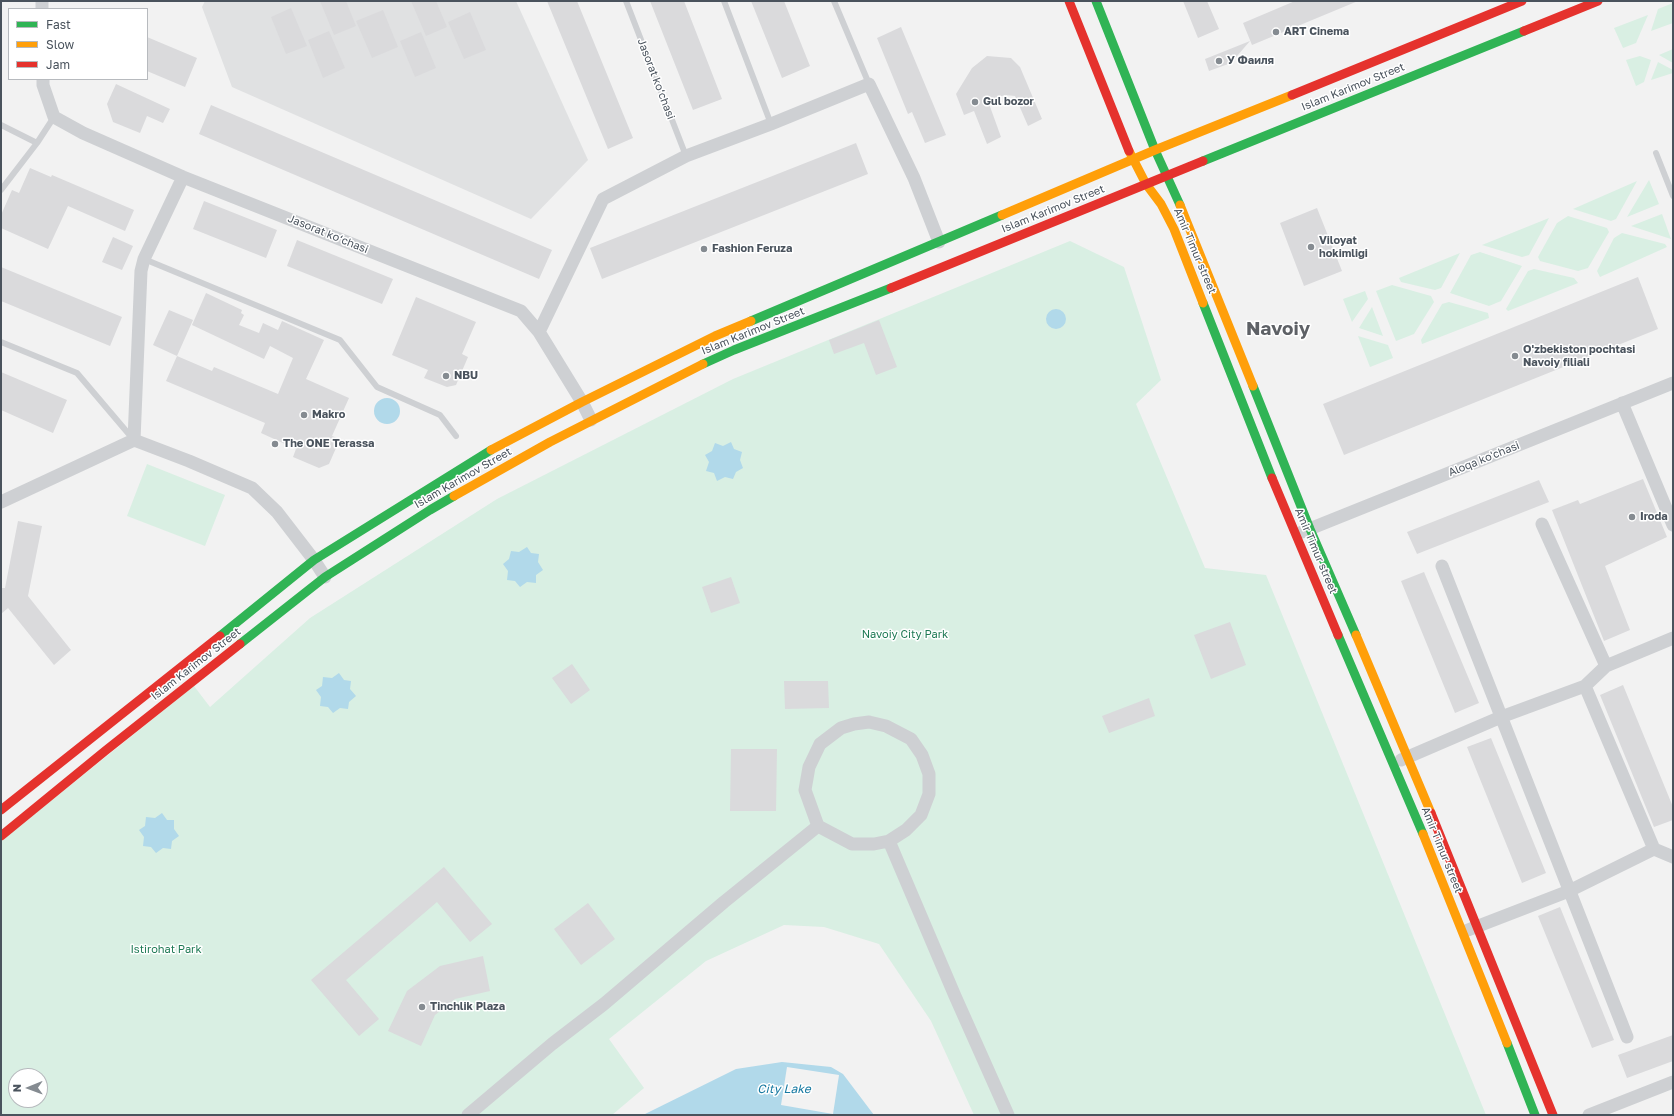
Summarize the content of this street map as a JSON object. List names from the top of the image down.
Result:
{
  "streets": {
    "main road": ["Islam Karimov Street", "Amir Timur street"],
    "street": ["Jasorat ko‘chasi", "Aloqa ko'chasi"]
  },
  "crossings": [
    ["Jasorat ko‘chasi", "Islam Karimov Street"],
    ["Islam Karimov Street", "Amir Timur street"],
    ["Amir Timur street", "Aloqa ko'chasi"]
  ],
  "districts": ["Navoiy"],
  "water": ["City Lake"],
  "parks": ["Navoiy City Park", "Istirohat Park"],
  "places": [
    "ART Cinema",
    "У Фаиля",
    "Gul bozor",
    "Viloyat hokimligi",
    "Fashion Feruza",
    "O'zbekiston pochtasi Navoiy filiali",
    "NBU",
    "Makro",
    "The ONE Terassa",
    "Iroda",
    "Tinchlik Plaza"
  ],
  "legend": ["Fast", "Slow", "Jam"],
  "north": "left"
}
